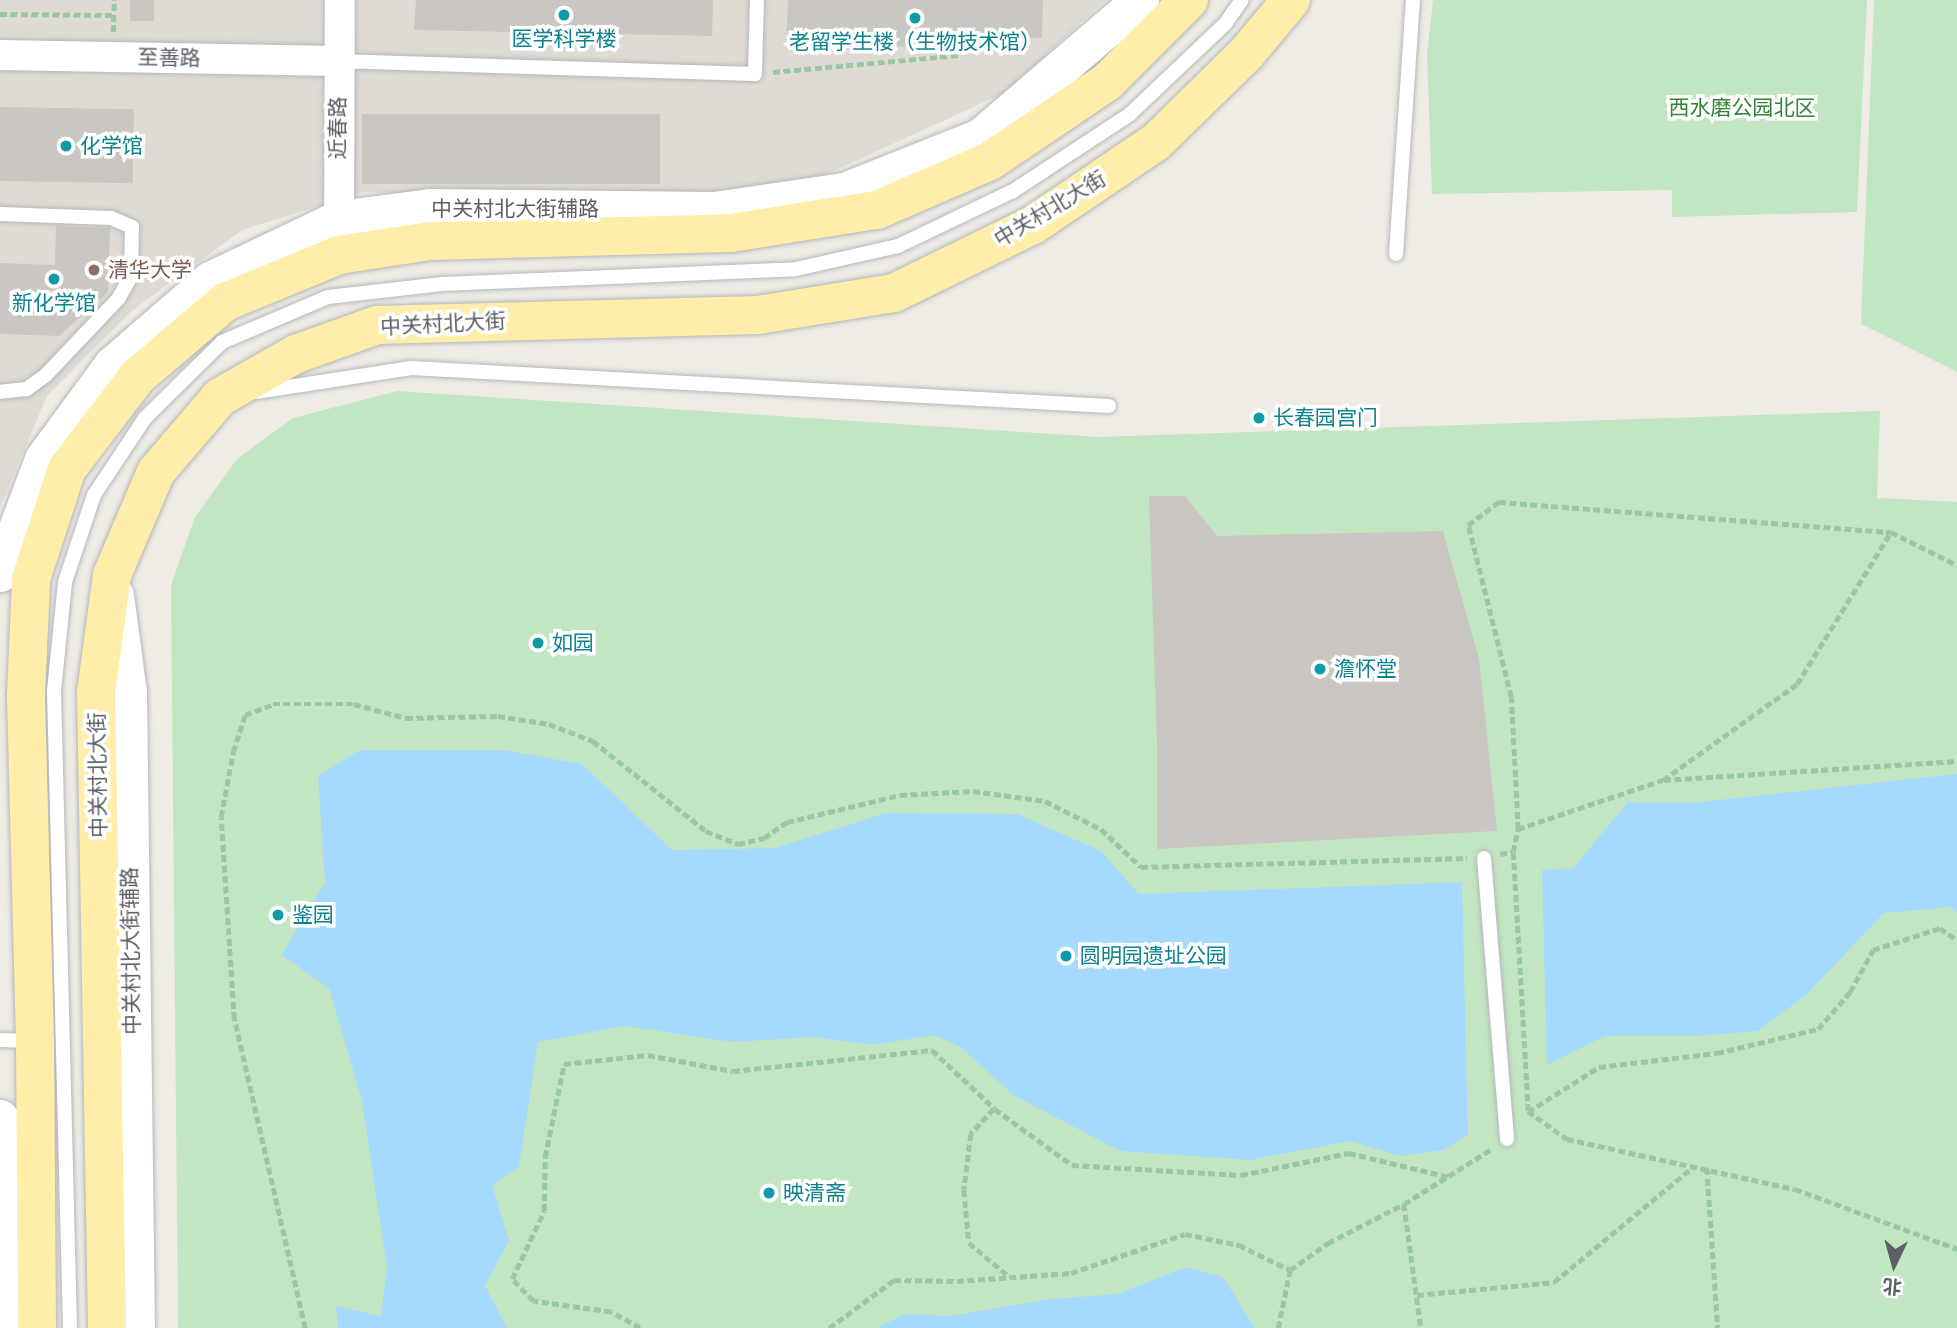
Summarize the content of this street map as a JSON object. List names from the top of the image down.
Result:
{
  "streets": {
    "main road": ["中关村北大街"],
    "street": ["至善路", "近春路", "中关村北大街辅路"]
  },
  "crossings": [
    ["至善路", "近春路"],
    ["近春路", "中关村北大街辅路"],
    ["中关村北大街辅路", "中关村北大街"]
  ],
  "parks": ["西水磨公园北区"],
  "places": [
    "医学科学楼",
    "老留学生楼（生物技术馆）",
    "化学馆",
    "清华大学",
    "新化学馆",
    "长春园宫门",
    "如园",
    "澹怀堂",
    "鉴园",
    "圆明园遗址公园",
    "映清斋"
  ],
  "north": "bottom"
}
